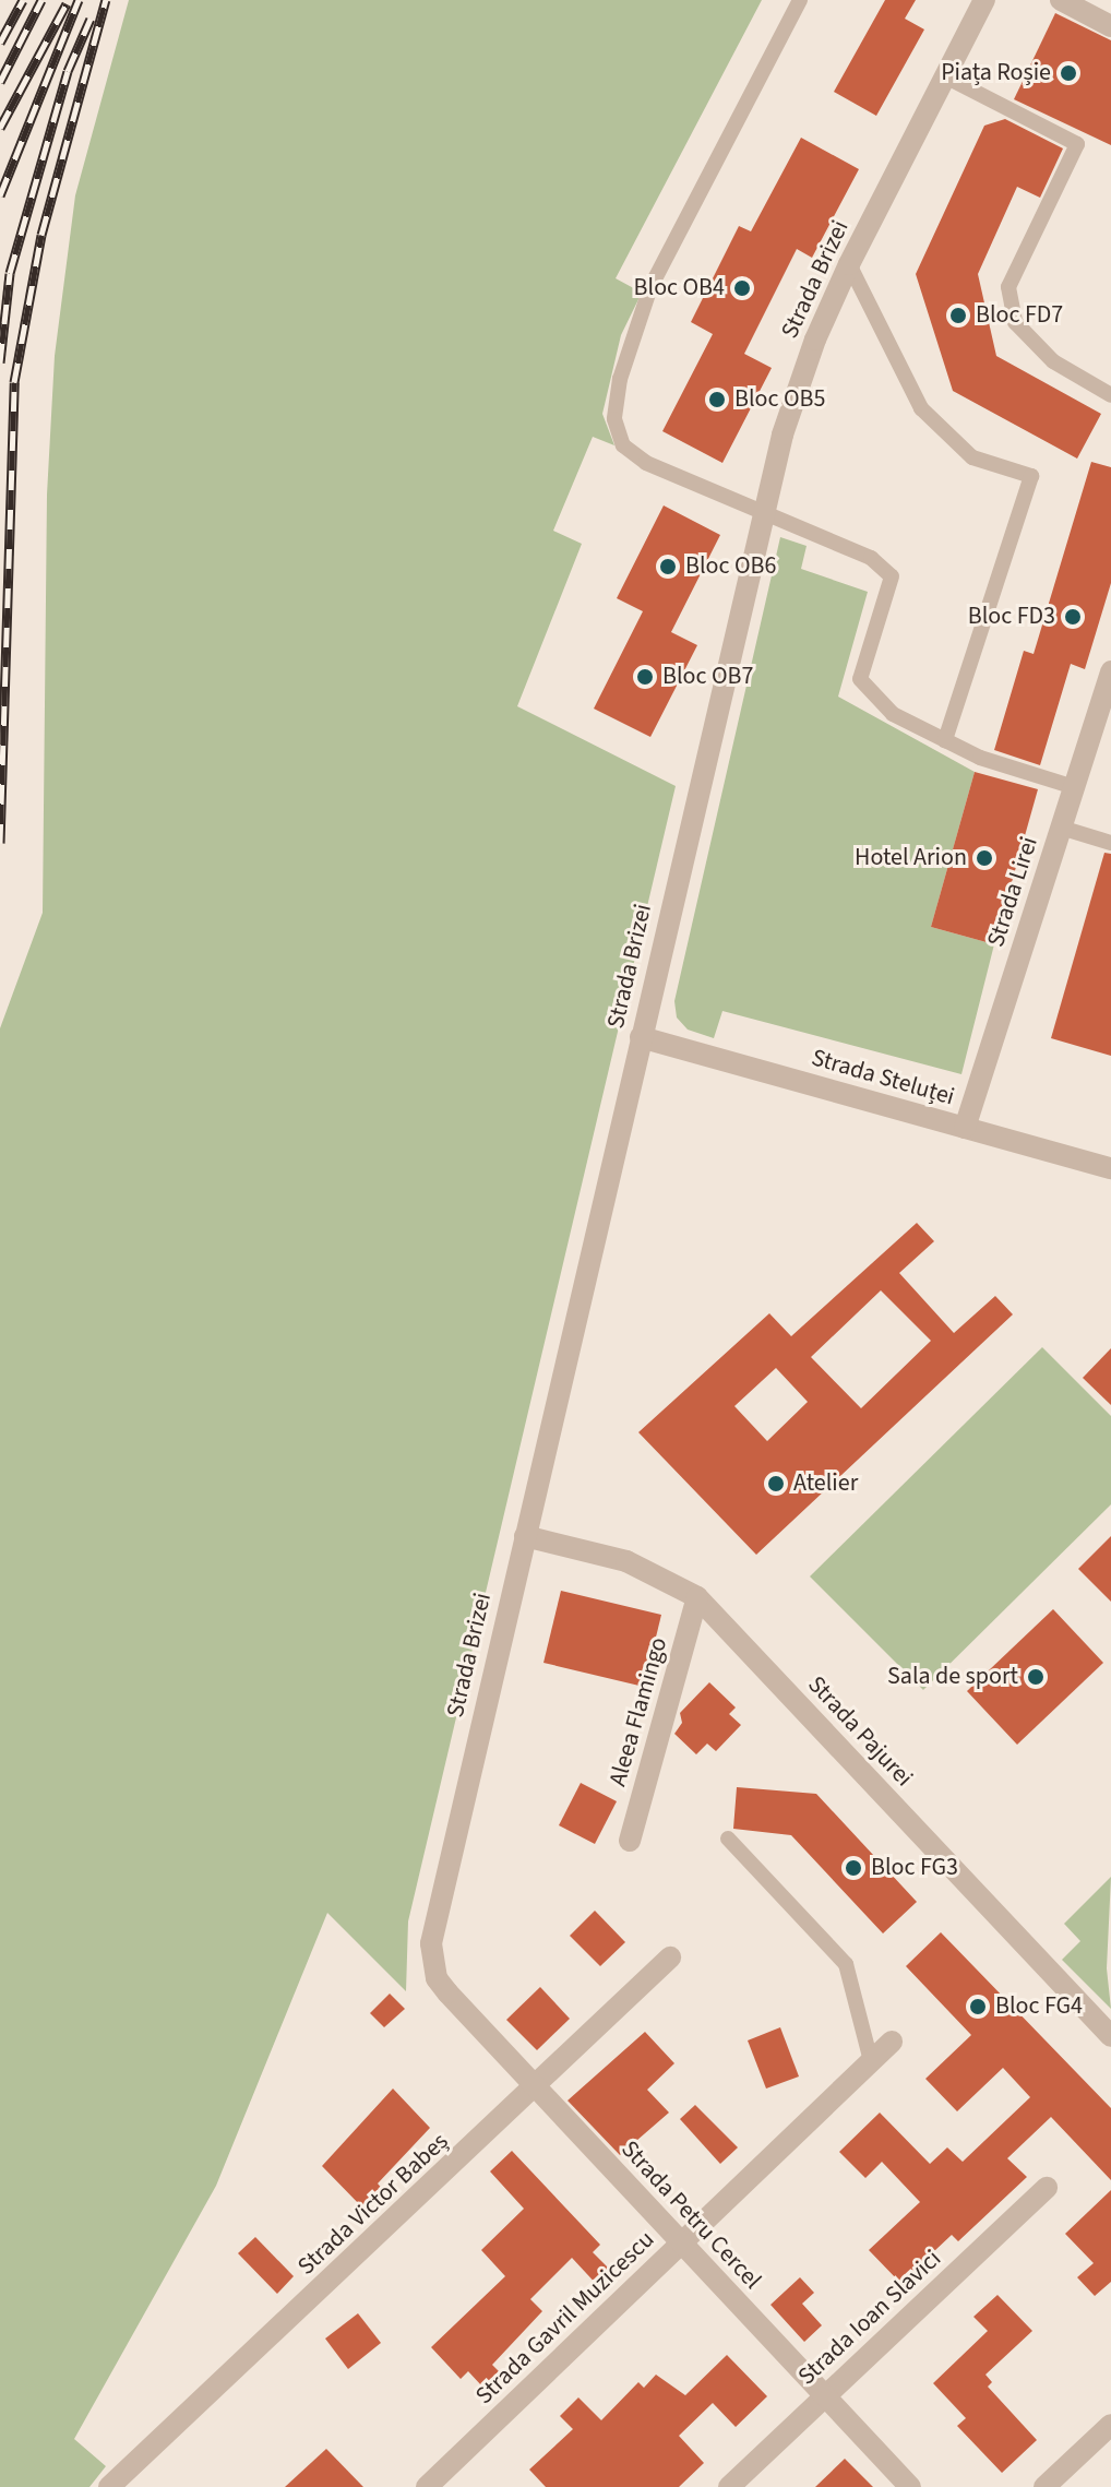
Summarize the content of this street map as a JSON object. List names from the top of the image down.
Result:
{
  "streets": {
    "street": [
      "Strada Brizei",
      "Strada Lirei",
      "Strada Steluței",
      "Aleea Flamingo",
      "Strada Pajurei",
      "Strada Victor Babeș",
      "Strada Petru Cercel",
      "Strada Gavril Muzicescu",
      "Strada Ioan Slavici"
    ]
  },
  "crossings": [
    ["Strada Brizei", "Strada Steluței"],
    ["Strada Brizei", "Strada Pajurei"],
    ["Strada Brizei", "Strada Petru Cercel"],
    ["Strada Lirei", "Strada Steluței"],
    ["Aleea Flamingo", "Strada Pajurei"],
    ["Strada Victor Babeș", "Strada Petru Cercel"],
    ["Strada Petru Cercel", "Strada Gavril Muzicescu"],
    ["Strada Petru Cercel", "Strada Ioan Slavici"]
  ],
  "places": [
    "Piața Roșie",
    "Bloc OB4",
    "Bloc FD7",
    "Bloc OB5",
    "Bloc OB6",
    "Bloc FD3",
    "Bloc OB7",
    "Hotel Arion",
    "Atelier",
    "Sala de sport",
    "Bloc FG3",
    "Bloc FG4"
  ]
}
